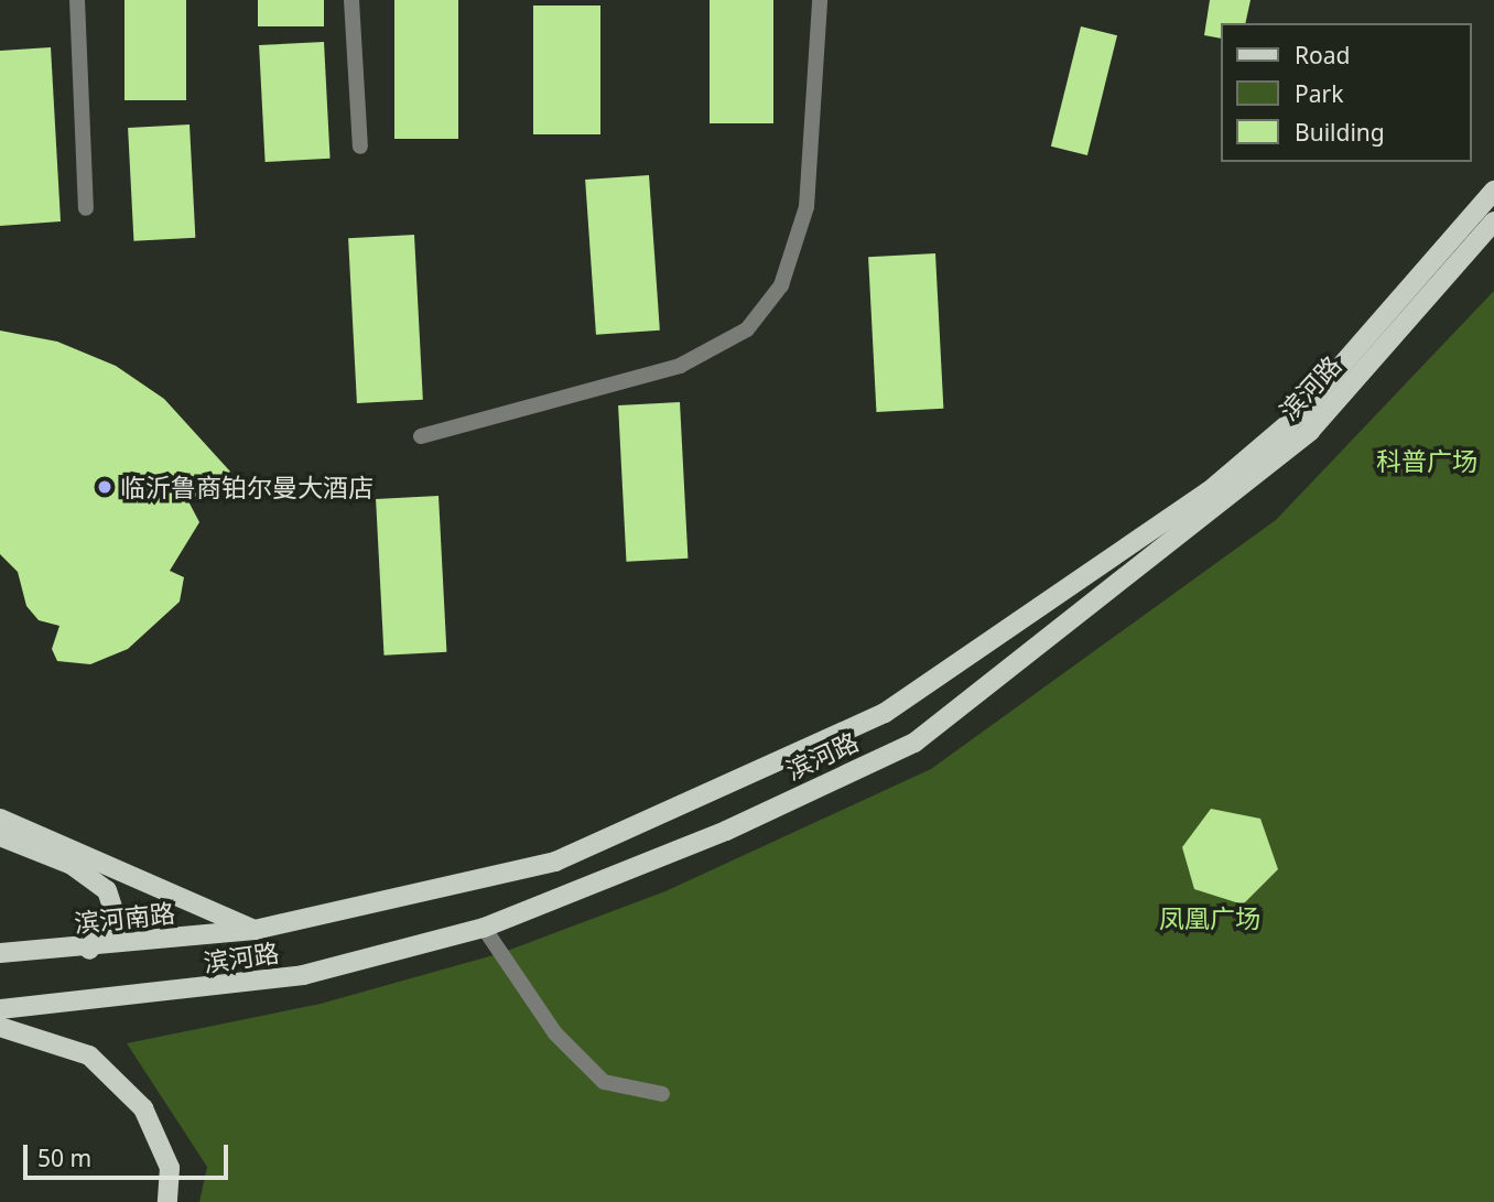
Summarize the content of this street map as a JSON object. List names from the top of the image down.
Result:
{
  "streets": {
    "main road": ["滨河路", "滨河南路"]
  },
  "crossings": [
    ["滨河路", "滨河南路"]
  ],
  "parks": ["科普广场", "凤凰广场"],
  "places": ["临沂鲁商铂尔曼大酒店"],
  "legend": ["Road", "Park", "Building"],
  "scale_bar": "50 m"
}
